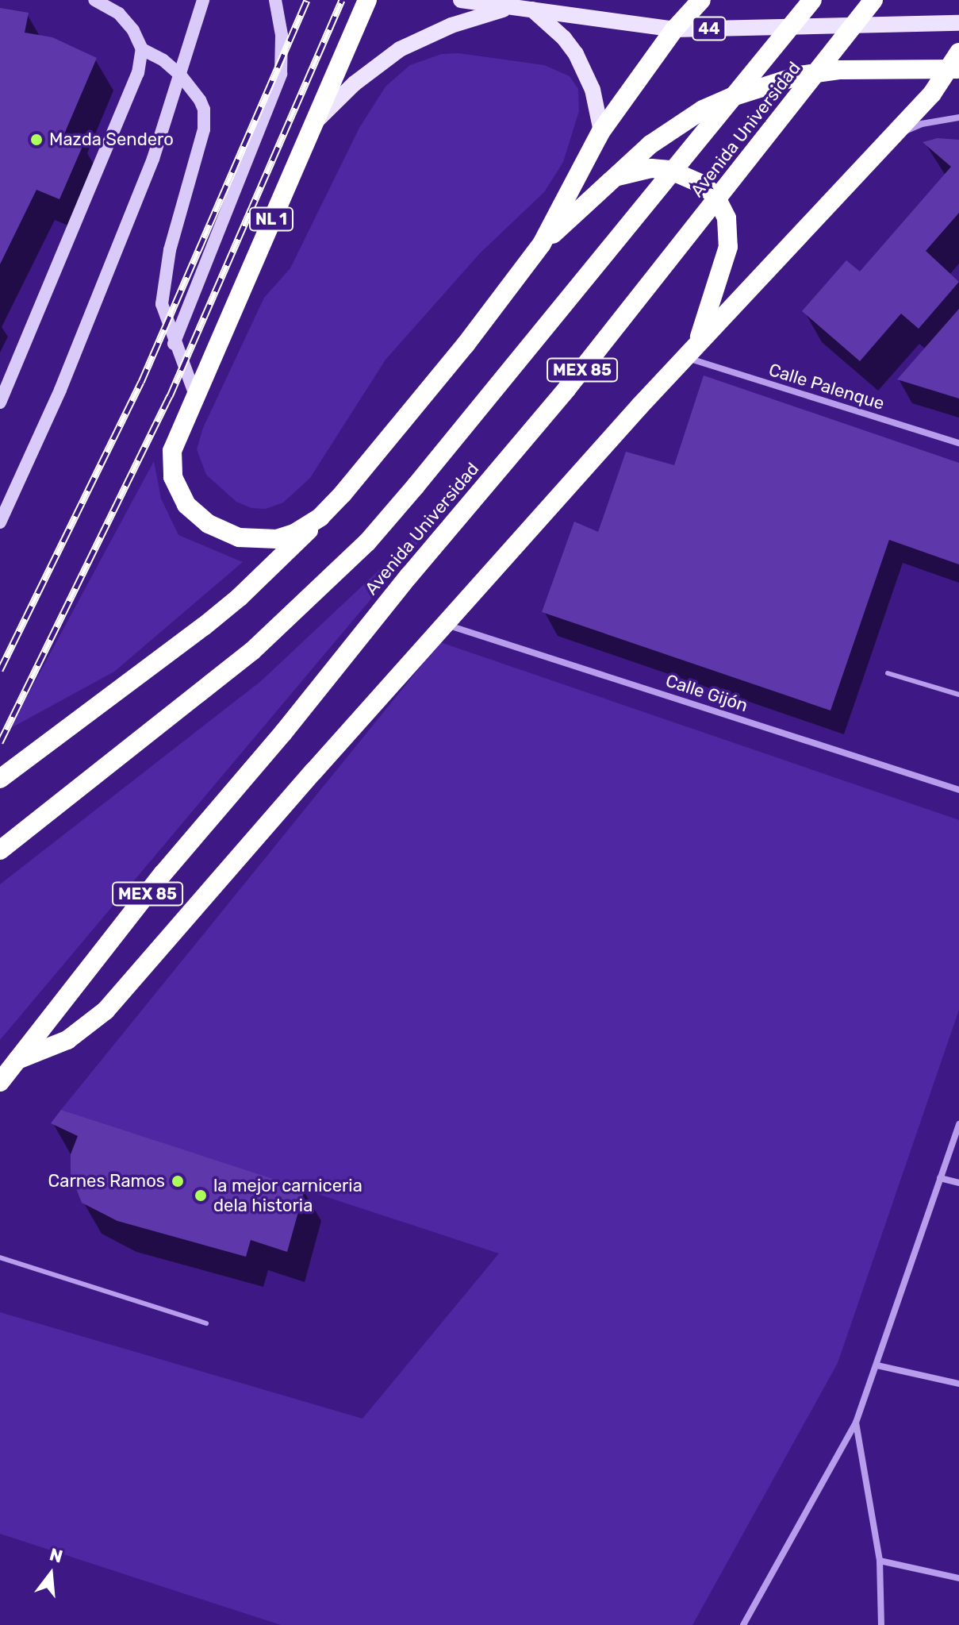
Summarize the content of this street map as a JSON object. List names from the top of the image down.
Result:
{
  "streets": {
    "highway": ["Avenida Universidad", "NL 1", "MEX 85"],
    "main road": ["44"],
    "street": ["Calle Palenque", "Calle Gijón"]
  },
  "places": ["Mazda Sendero", "Carnes Ramos", "la mejor carniceria dela historia"],
  "north": "top"
}
